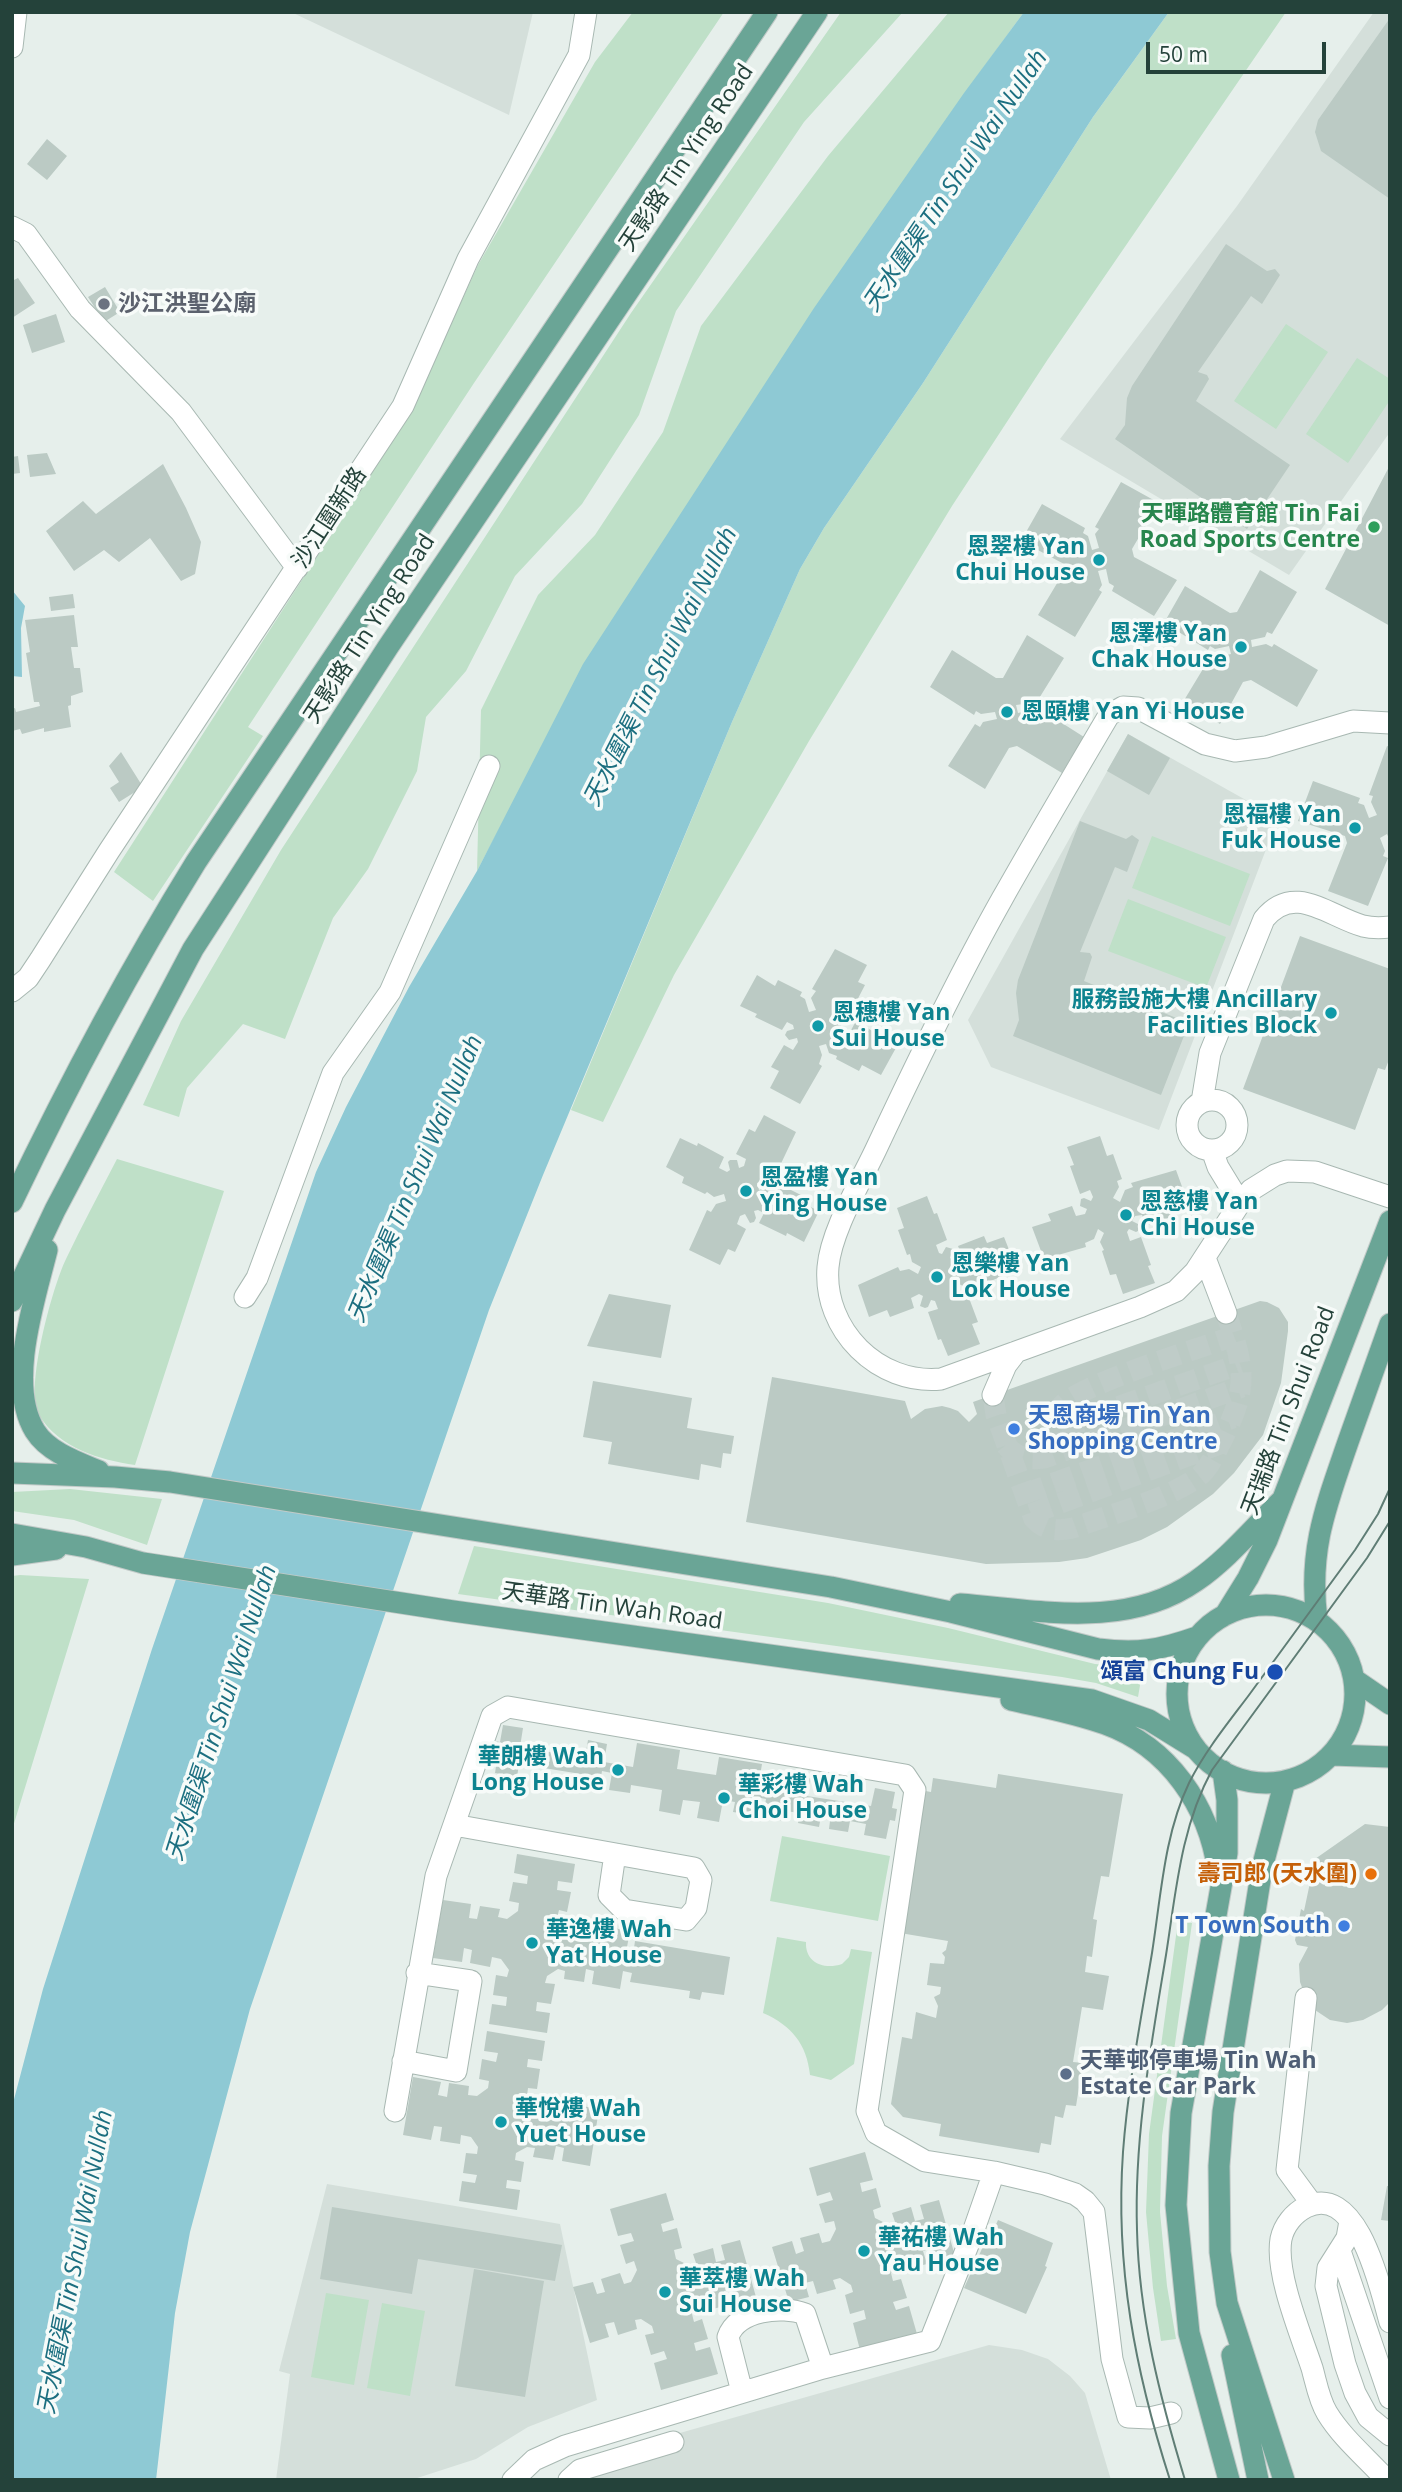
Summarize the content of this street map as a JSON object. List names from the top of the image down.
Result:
{
  "streets": {
    "main road": ["天影路 Tin Ying Road", "天瑞路 Tin Shui Road", "天華路 Tin Wah Road"],
    "street": ["沙江圍新路"]
  },
  "crossings": [
    ["天瑞路 Tin Shui Road", "天華路 Tin Wah Road"]
  ],
  "water": ["天水圍渠 Tin Shui Wai Nullah"],
  "places": [
    "沙江洪聖公廟",
    "天暉路體育館 Tin Fai Road Sports Centre",
    "恩翠樓 Yan Chui House",
    "恩澤樓 Yan Chak House",
    "恩頤樓 Yan Yi House",
    "恩福樓 Yan Fuk House",
    "服務設施大樓 Ancillary Facilities Block",
    "恩穗樓 Yan Sui House",
    "恩盈樓 Yan Ying House",
    "恩慈樓 Yan Chi House",
    "恩樂樓 Yan Lok House",
    "天恩商場 Tin Yan Shopping Centre",
    "頌富 Chung Fu",
    "華朗樓 Wah Long House",
    "華彩樓 Wah Choi House",
    "壽司郎 (天水圍)",
    "T Town South",
    "華逸樓 Wah Yat House",
    "天華邨停車場 Tin Wah Estate Car Park",
    "華悅樓 Wah Yuet House",
    "華祐樓 Wah Yau House",
    "華萃樓 Wah Sui House"
  ],
  "scale_bar": "50 m"
}
